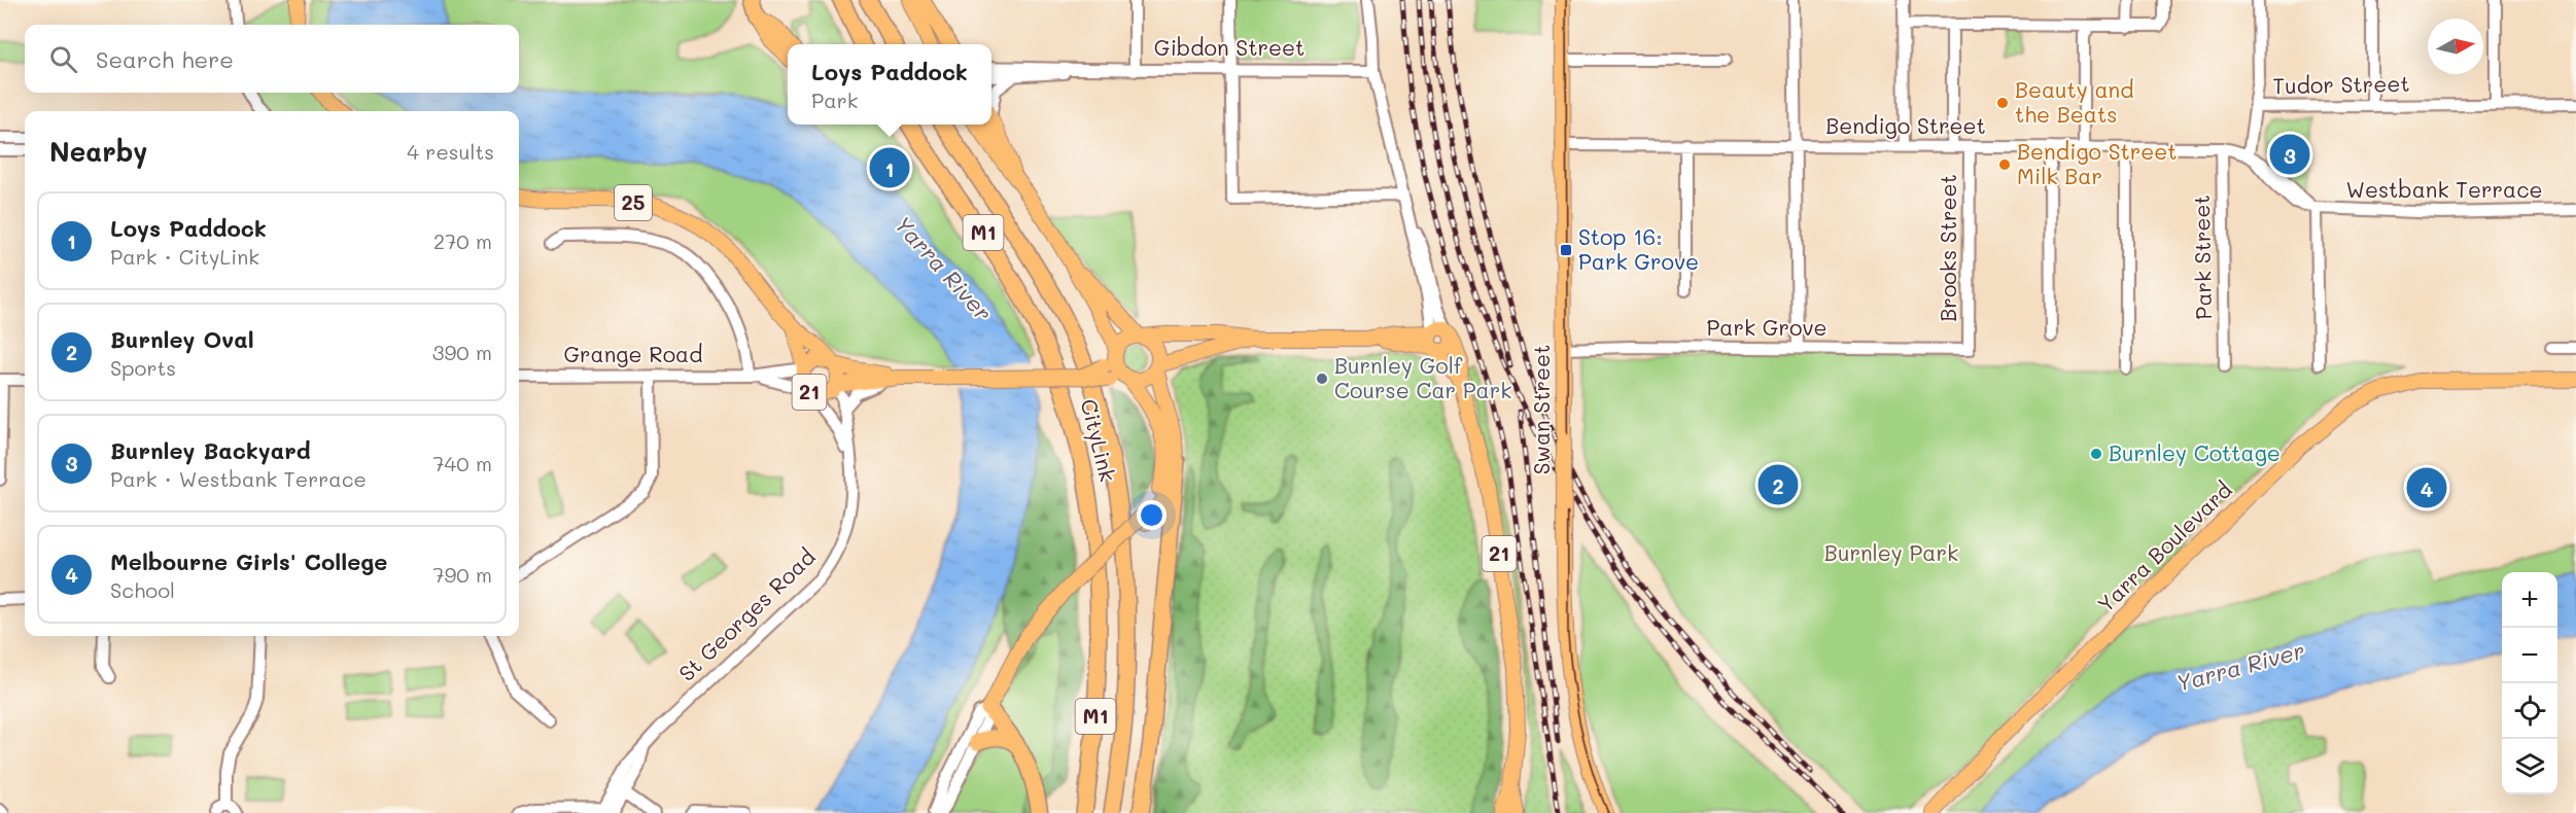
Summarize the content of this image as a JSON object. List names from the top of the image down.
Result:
{
  "streets": {
    "highway": ["M1", "CityLink"],
    "main road": [
      "25",
      "21",
      "Swan Street",
      "Yarra Boulevard"
    ],
    "street": [
      "Gibdon Street",
      "Tudor Street",
      "Bendigo Street",
      "Westbank Terrace",
      "Brooks Street",
      "Park Street",
      "Park Grove",
      "Grange Road",
      "St Georges Road"
    ]
  },
  "crossings": [
    ["Bendigo Street", "Brooks Street"],
    ["Bendigo Street", "Park Street"],
    ["Bendigo Street", "Swan Street"],
    ["25", "Grange Road"],
    ["25", "21"],
    ["25", "St Georges Road"],
    ["Brooks Street", "Park Grove"],
    ["Park Grove", "Swan Street"],
    ["Grange Road", "21"],
    ["Grange Road", "St Georges Road"],
    ["21", "St Georges Road"]
  ],
  "water": ["Yarra River"],
  "parks": ["Burnley Park"],
  "places": {
    "other": [
      "Beauty and the Beats",
      "Bendigo Street Milk Bar",
      "Burnley Golf Course Car Park",
      "Burnley Cottage"
    ],
    "transit": ["Stop 16: Park Grove"]
  },
  "north": "right",
  "page": {
    "search": "Search here",
    "popup": ["Loys Paddock", "Park"],
    "heading": ["Nearby", "4 results"],
    "pins": [
      "3",
      "1",
      "2",
      "4"
    ],
    "list": [
      {
        "mark": "1",
        "name": "Loys Paddock",
        "note": "Park · CityLink",
        "value": "270 m"
      },
      {
        "mark": "2",
        "name": "Burnley Oval",
        "note": "Sports",
        "value": "390 m"
      },
      {
        "mark": "3",
        "name": "Burnley Backyard",
        "note": "Park · Westbank Terrace",
        "value": "740 m"
      },
      {
        "mark": "4",
        "name": "Melbourne Girls' College",
        "note": "School",
        "value": "790 m"
      }
    ],
    "map_buttons": ["+", "−"]
  }
}
